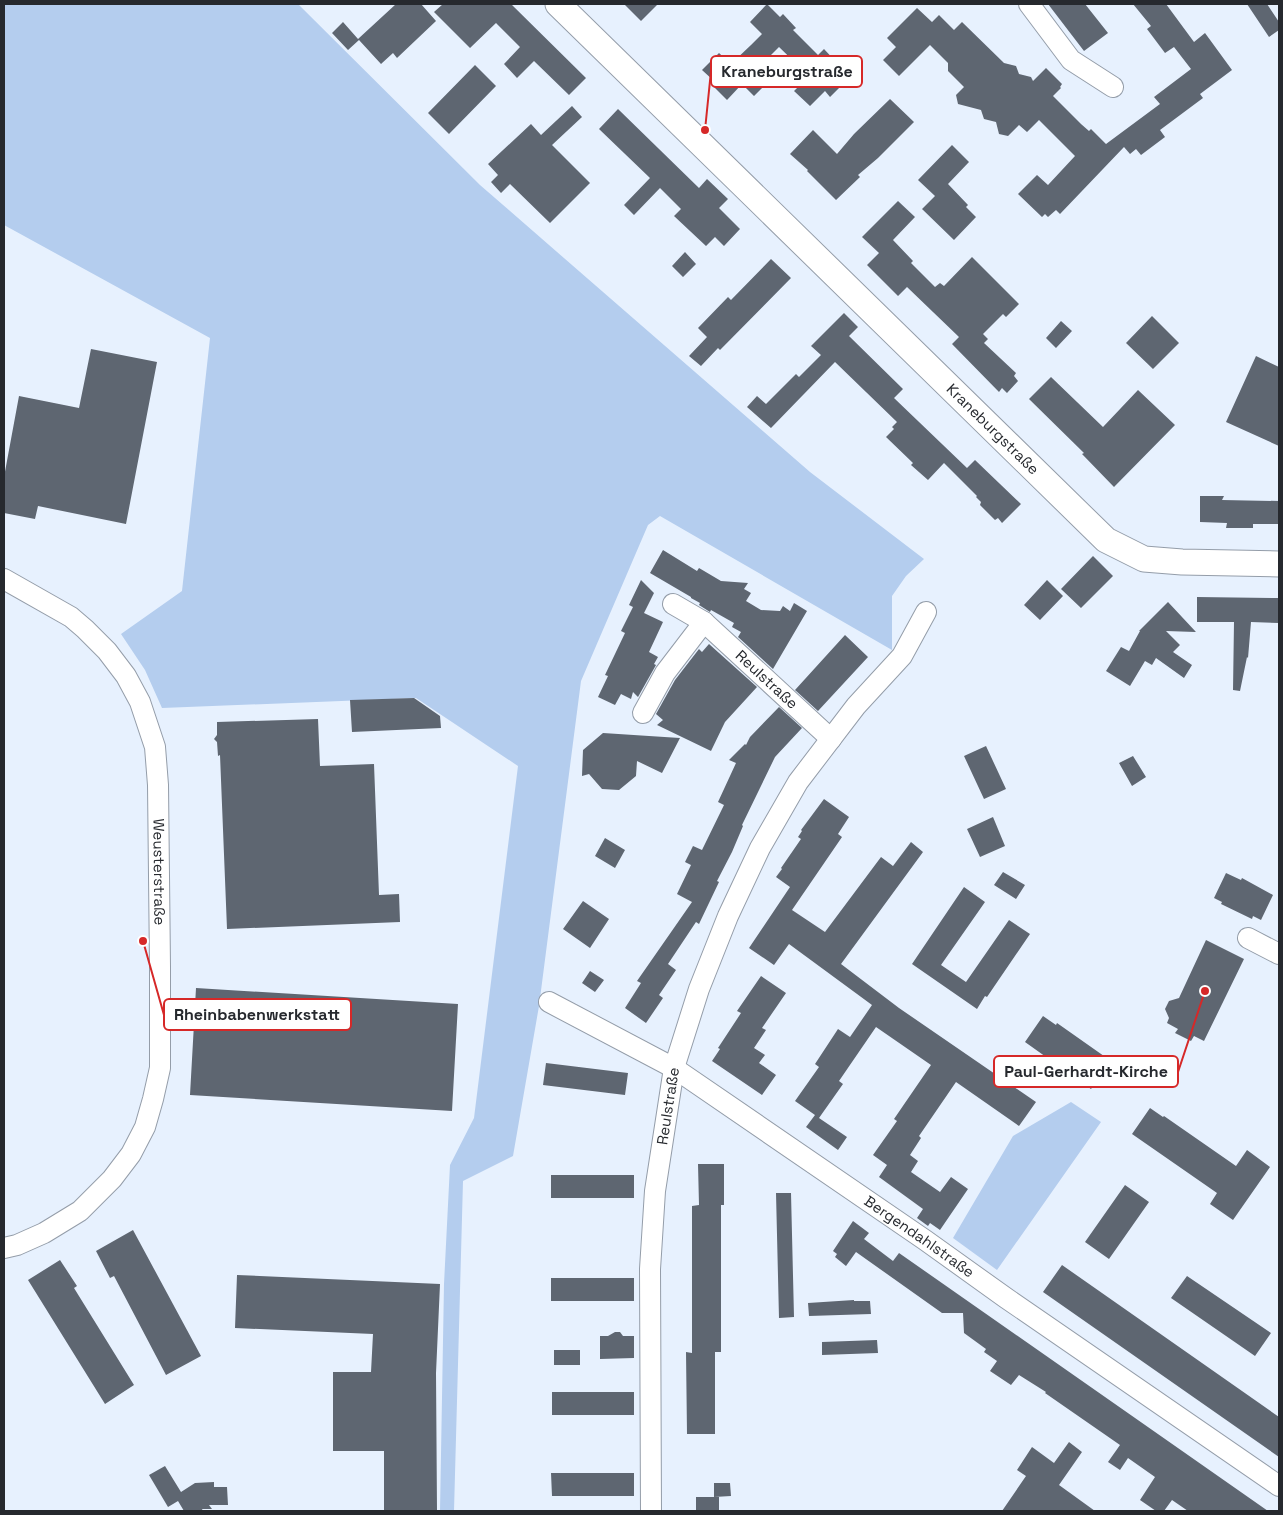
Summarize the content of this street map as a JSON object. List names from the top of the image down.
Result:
{
  "streets": {
    "street": [
      "Kraneburgstraße",
      "Reulstraße",
      "Weusterstraße",
      "Bergendahlstraße"
    ]
  },
  "crossings": [
    ["Reulstraße", "Bergendahlstraße"]
  ],
  "places": ["Kraneburgstraße", "Rheinbabenwerkstatt", "Paul-Gerhardt-Kirche"]
}
